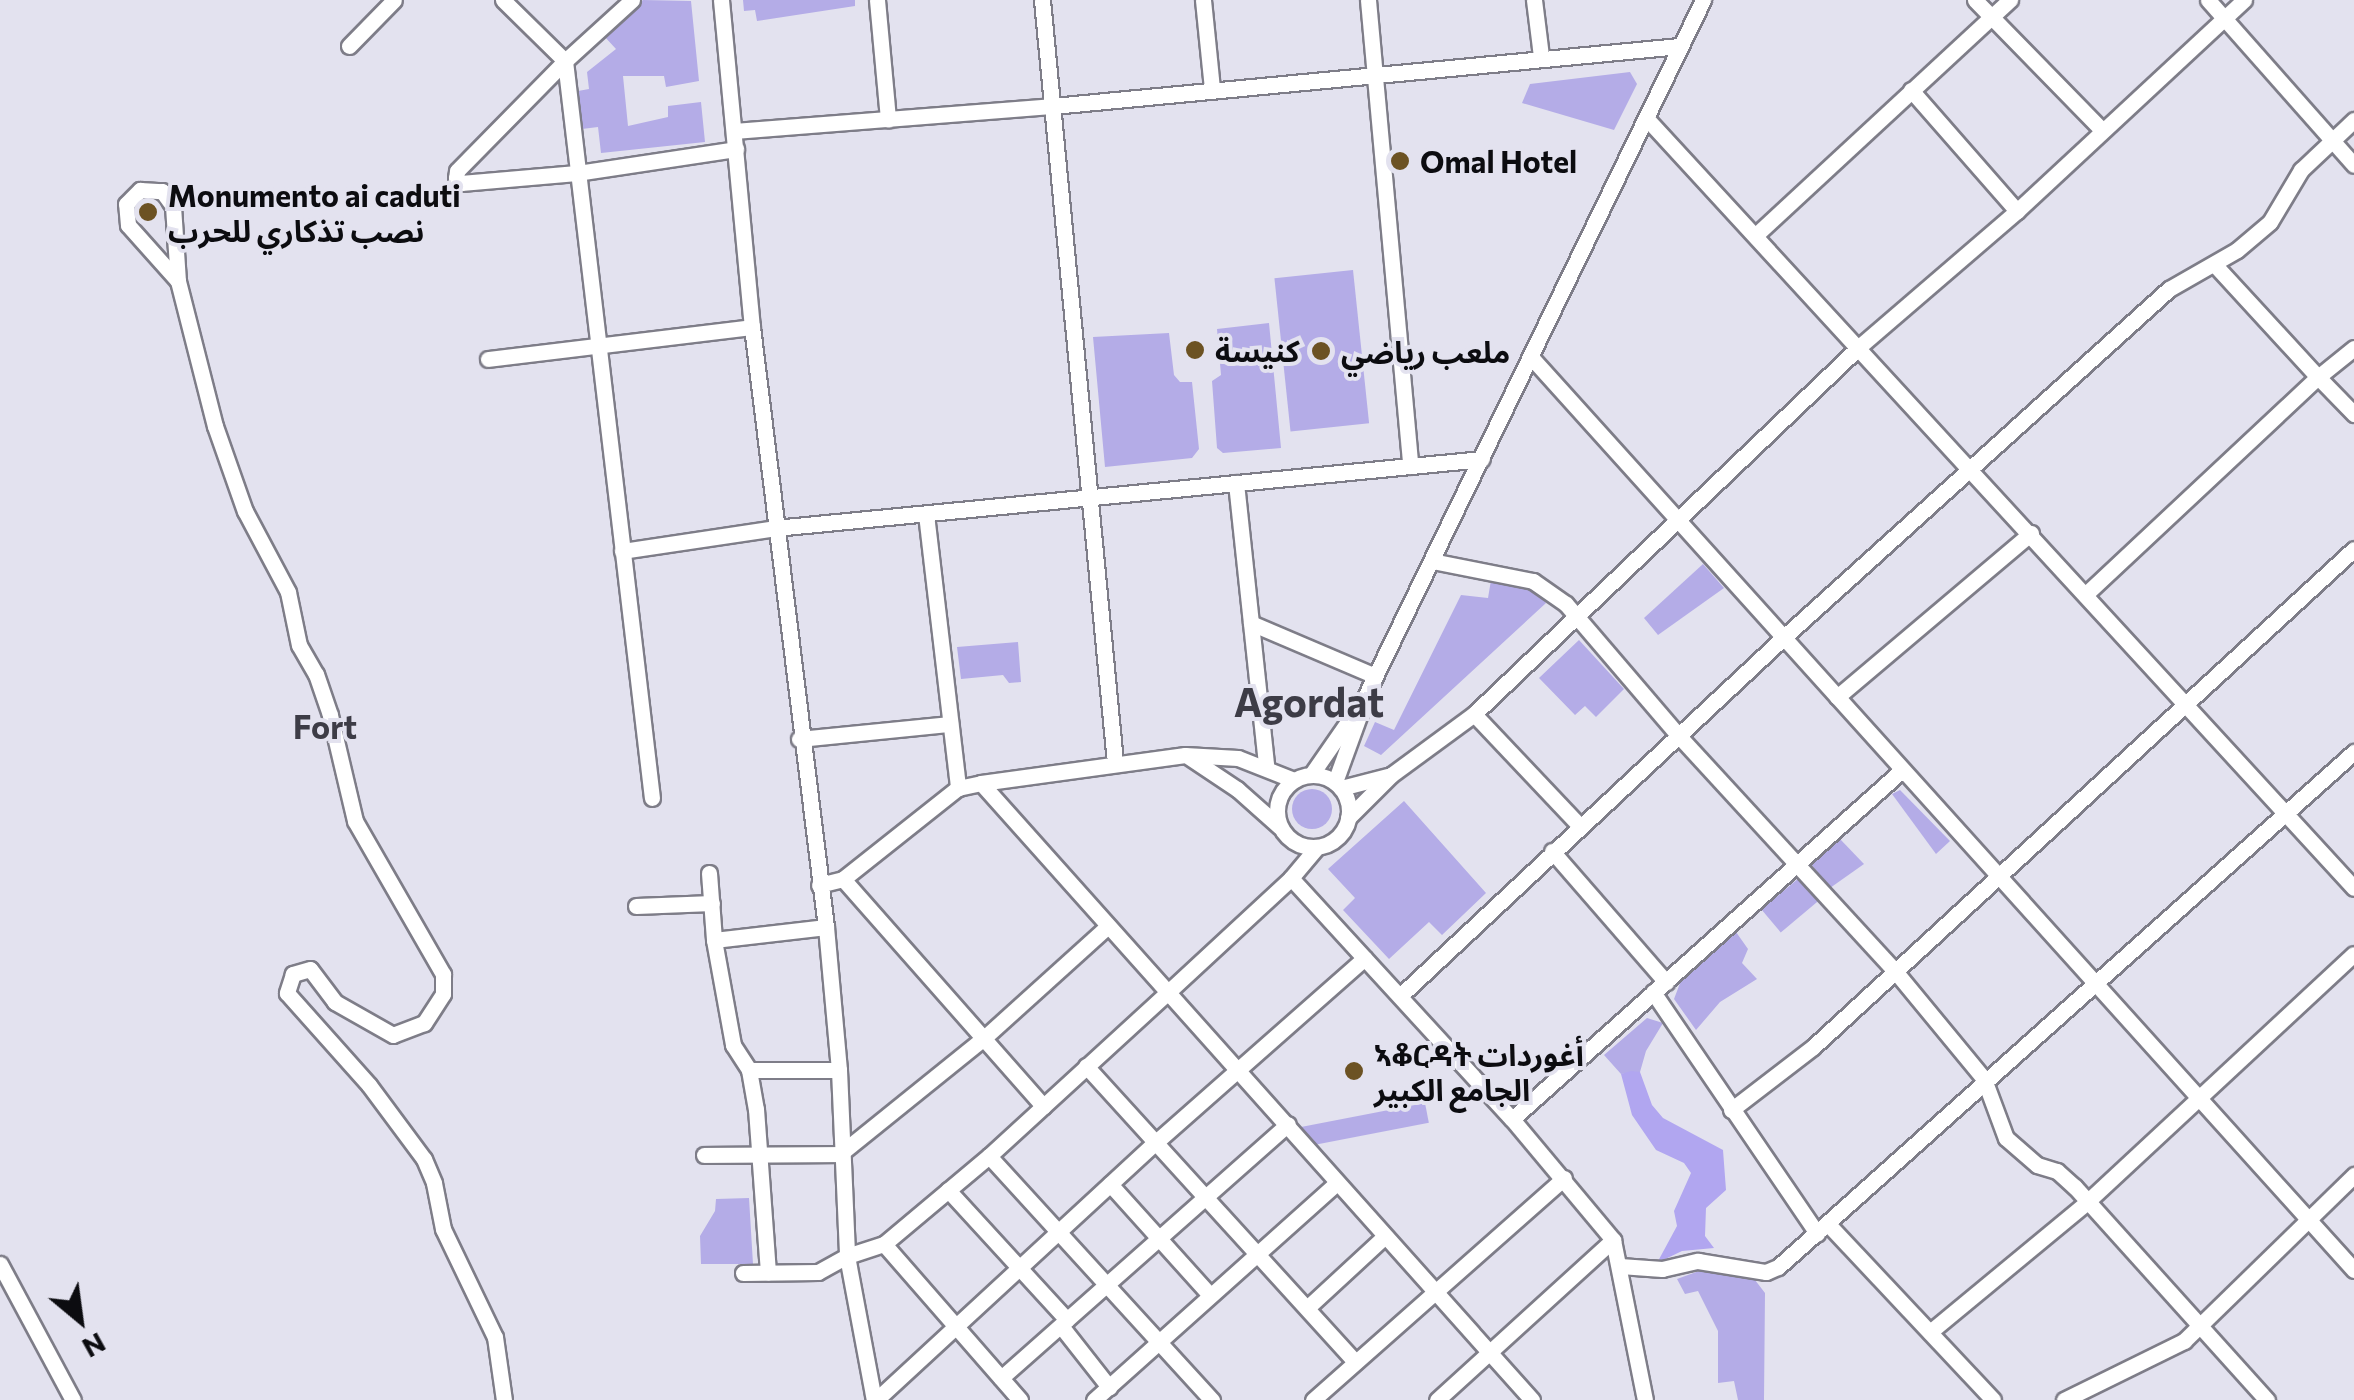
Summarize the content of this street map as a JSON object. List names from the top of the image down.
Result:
{
  "districts": ["Agordat", "Fort"],
  "places": [
    "Omal Hotel",
    "Monumento ai caduti نصب تذكاري للحرب",
    "كنيسة",
    "ملعب رياضي",
    "ኣቆርዳት أغوردات الجامع الكبير"
  ],
  "north": "bottom right"
}
